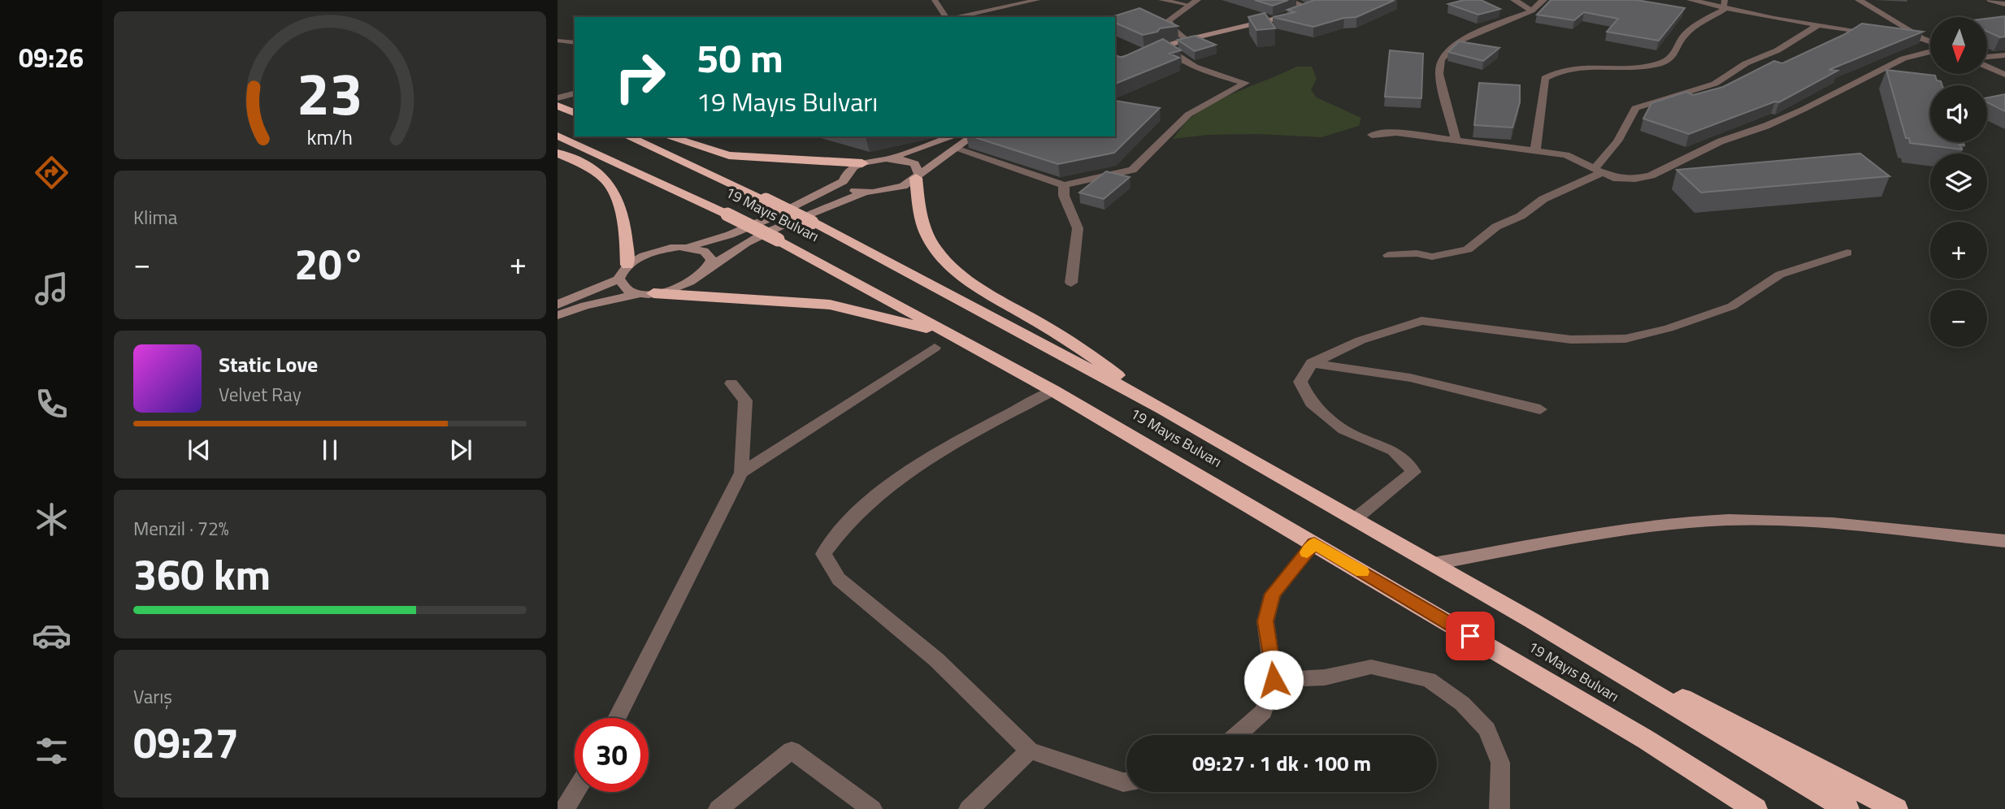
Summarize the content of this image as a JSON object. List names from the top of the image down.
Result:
{
  "streets": {
    "highway": ["19 Mayıs Bulvarı"]
  },
  "north": "bottom",
  "page": {
    "tabs": "09:26",
    "map_buttons": ["+", "−"],
    "turn": ["50 m", "19 Mayıs Bulvarı"],
    "tile": [
      "Klima",
      ["Menzil · 72%", "360 km"],
      ["Varış", "09:27"]
    ],
    "heat": ["−", "20°", "+"],
    "song": ["Static Love", "Velvet Ray"],
    "limit": "30",
    "trip": "09:27 · 1 dk · 100 m",
    "gauge": ["23", "km/h"]
  }
}
